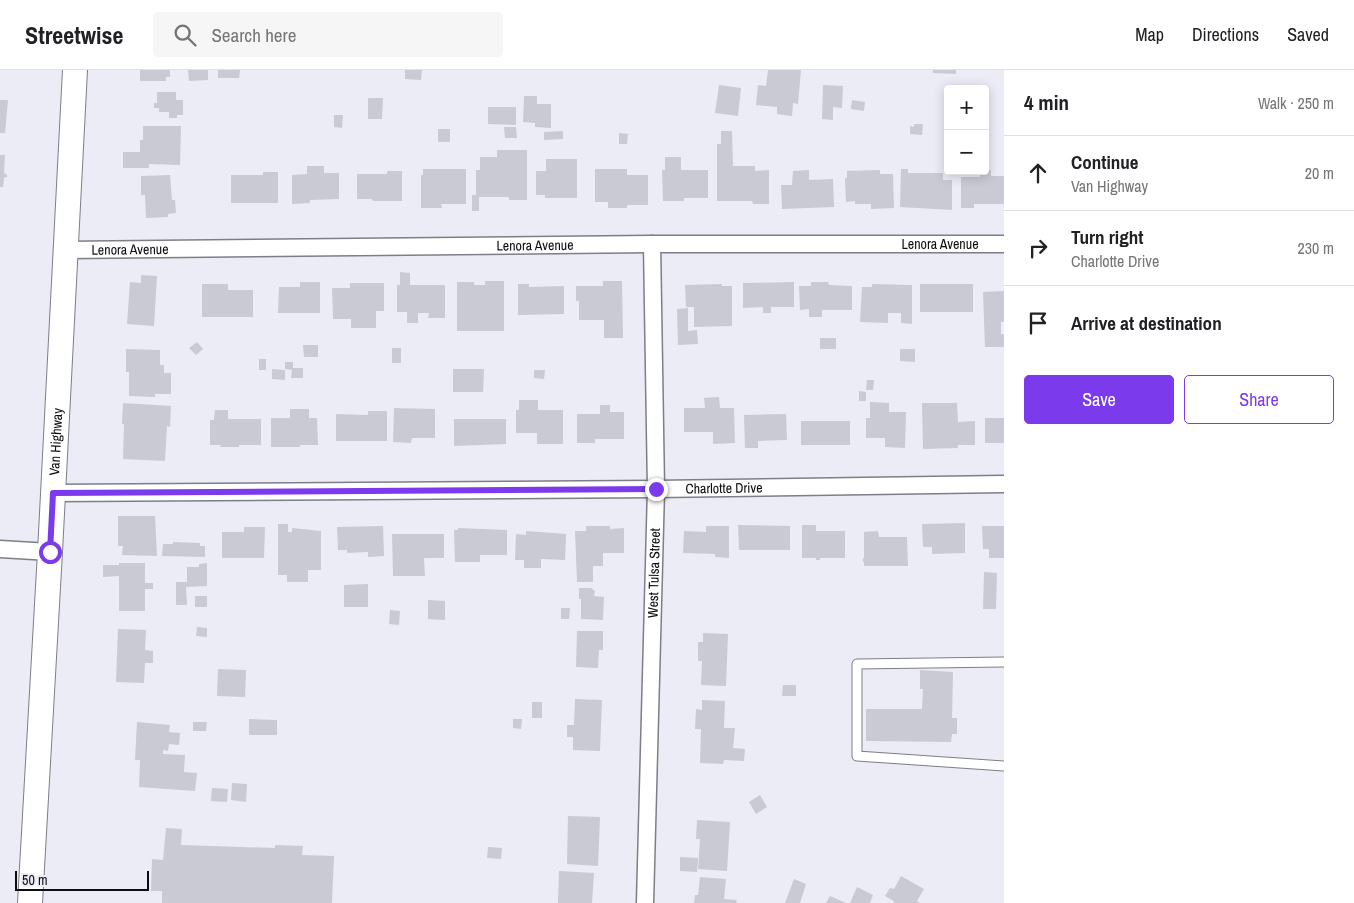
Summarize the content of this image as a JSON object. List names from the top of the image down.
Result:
{
  "streets": {
    "main road": ["Van Highway"],
    "street": ["Lenora Avenue", "Charlotte Drive", "West Tulsa Street"]
  },
  "crossings": [
    ["Lenora Avenue", "Van Highway"],
    ["Lenora Avenue", "West Tulsa Street"],
    ["Van Highway", "Charlotte Drive"],
    ["Charlotte Drive", "West Tulsa Street"]
  ],
  "scale_bar": "50 m",
  "page": {
    "header": "Streetwise",
    "search": "Search here",
    "nav": ["Map", "Directions", "Saved"],
    "heading": ["4 min", "Walk · 250 m"],
    "map_buttons": ["+", "−"],
    "list": [
      ["Continue", "Van Highway", "20 m"],
      ["Turn right", "Charlotte Drive", "230 m"],
      "Arrive at destination"
    ],
    "buttons": ["Save", "Share"],
    "scale": "50 m"
  }
}
